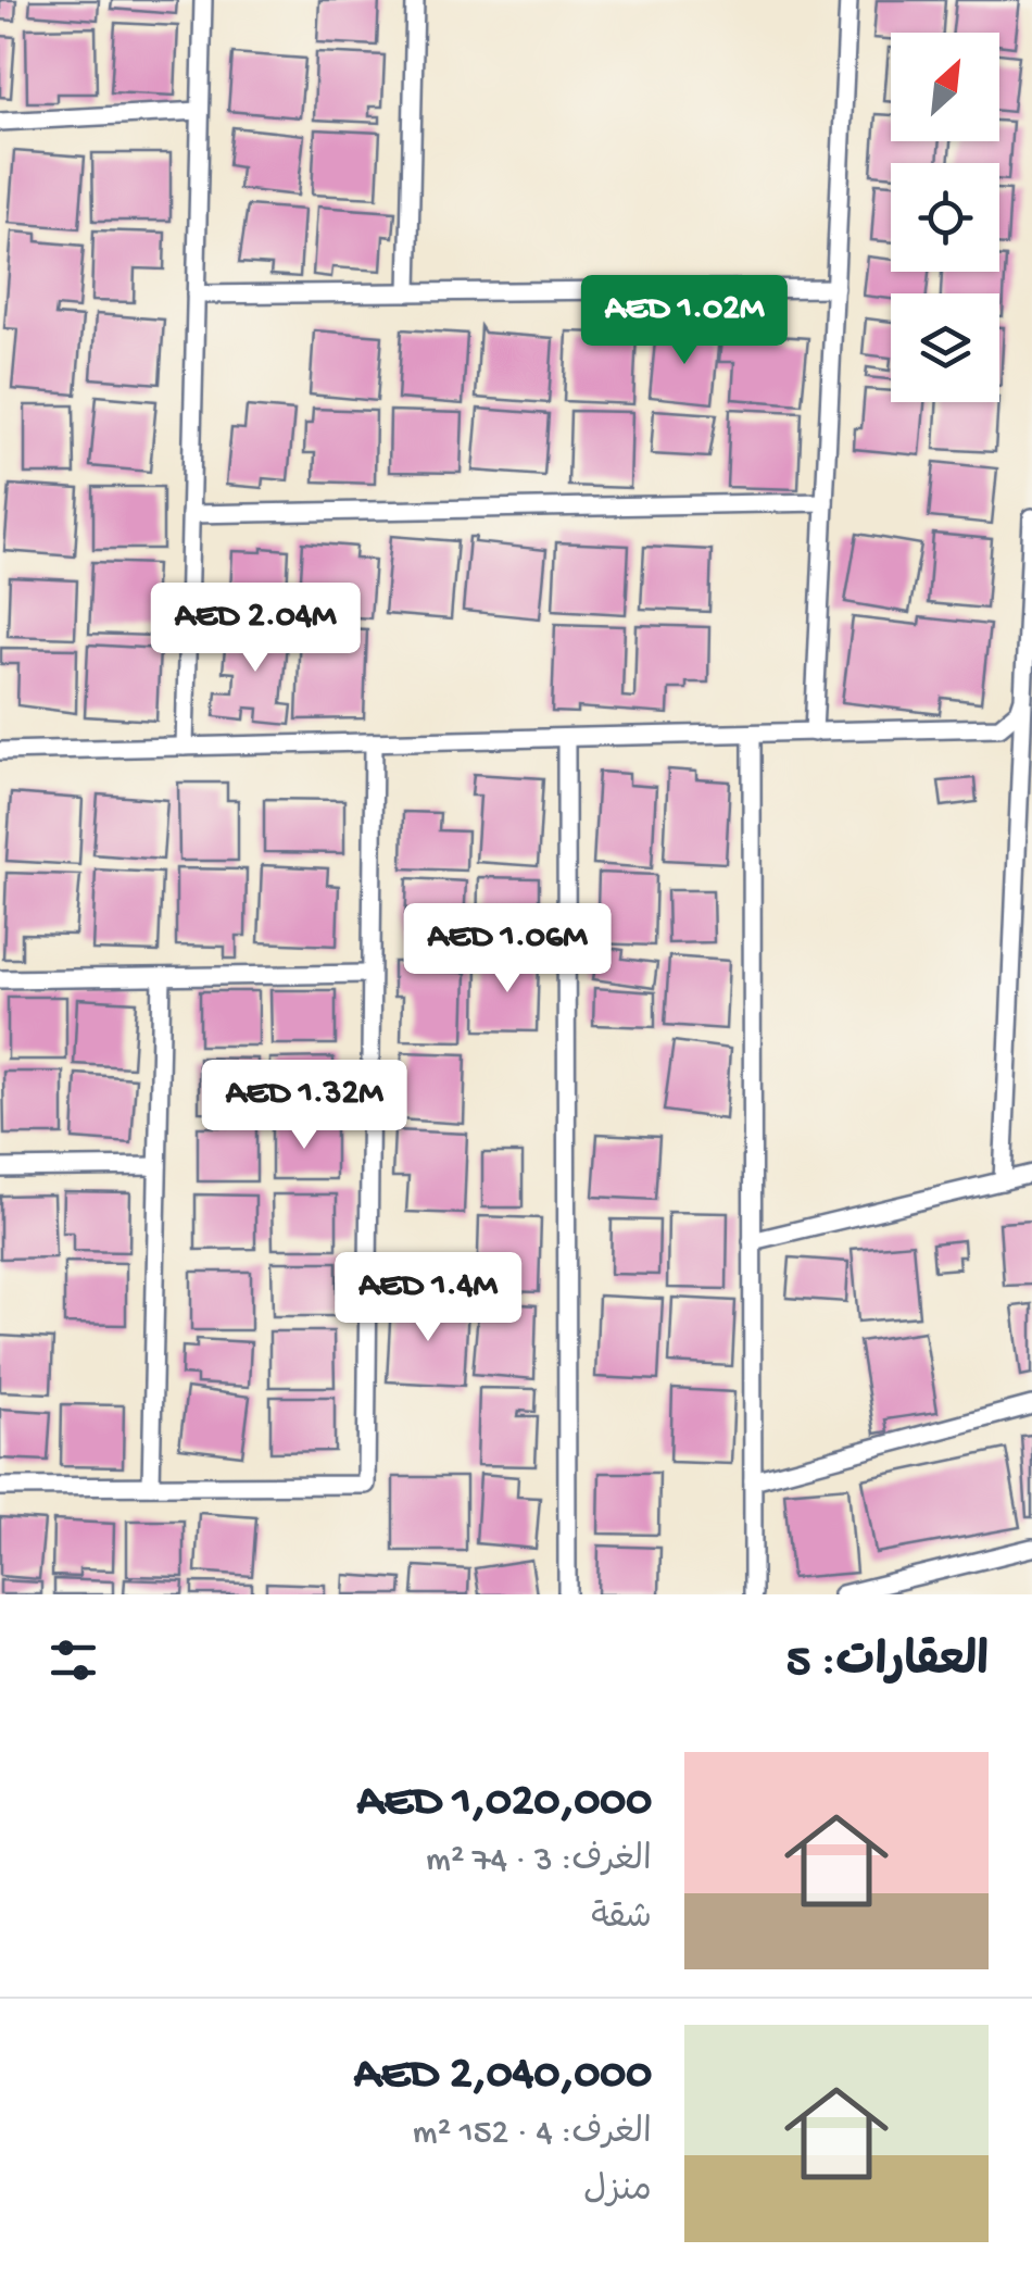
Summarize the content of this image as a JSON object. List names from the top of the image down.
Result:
{
  "north": "top right",
  "page": {
    "price": [
      "AED 1.02M",
      "AED 2.04M",
      "AED 1.06M",
      "AED 1.32M",
      "AED 1.4M"
    ],
    "heading": "العقارات: 5",
    "list": [
      {
        "name": "AED 1,020,000",
        "note": "الغرف: 3 · 74 m² · شقة"
      },
      {
        "name": "AED 2,040,000",
        "note": "الغرف: 4 · 152 m² · منزل"
      }
    ]
  }
}
